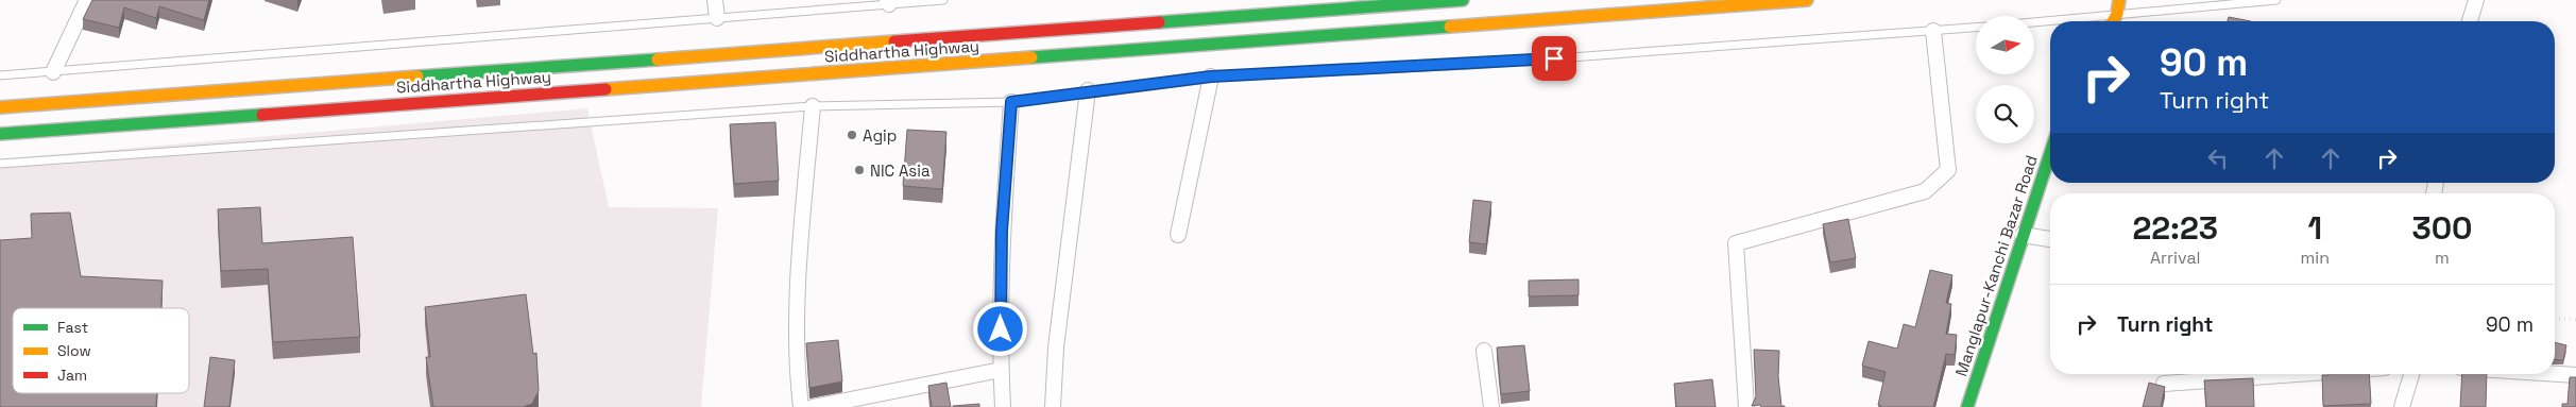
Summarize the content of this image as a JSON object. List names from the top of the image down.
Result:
{
  "streets": {
    "main road": ["Siddhartha Highway", "Manglapur-Kanchi Bazar Road"]
  },
  "places": ["Agip", "NIC Asia"],
  "legend": ["Fast", "Slow", "Jam"],
  "north": "right",
  "page": {
    "turn": ["90 m", "Turn right"],
    "eta": [
      "22:23",
      "Arrival",
      "1",
      "min",
      "300",
      "m"
    ],
    "list": [
      {
        "name": "Turn right",
        "value": "90 m"
      }
    ]
  }
}
